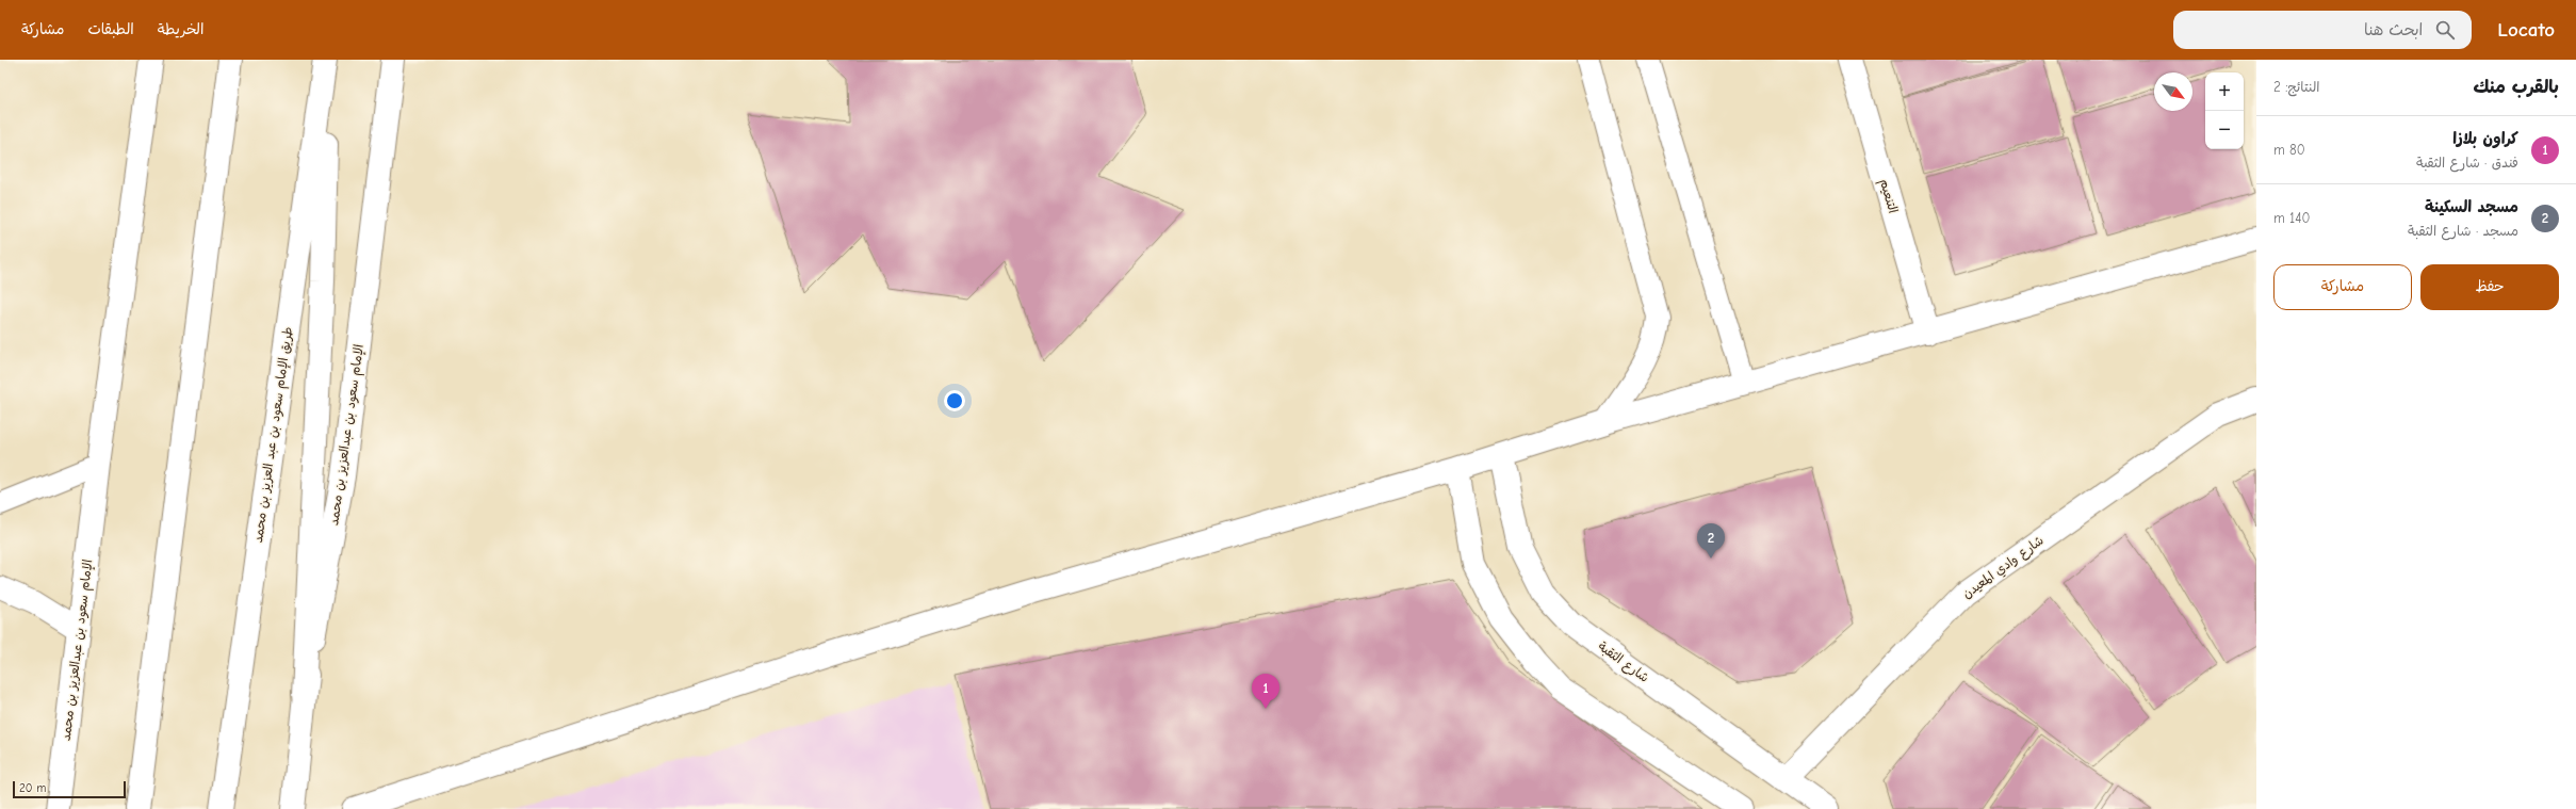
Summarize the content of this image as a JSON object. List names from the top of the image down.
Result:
{
  "streets": {
    "street": [
      "التنعيم",
      "طريق الإمام سعود بن عبد العزيز بن محمد",
      "الإمام سعود بن عبدالعزيز بن محمد",
      "شارع وادي المعيدن",
      "شارع الثقبة"
    ]
  },
  "crossings": [
    ["شارع وادي المعيدن", "شارع الثقبة"]
  ],
  "scale_bar": "20 m",
  "north": "bottom right",
  "page": {
    "header": "Locato",
    "search": "ابحث هنا",
    "nav": ["الخريطة", "الطبقات", "مشاركة"],
    "heading": ["بالقرب منك", "النتائج: 2"],
    "map_buttons": ["+", "−"],
    "list": [
      {
        "mark": "1",
        "name": "كراون بلازا",
        "note": "فندق · شارع الثقبة",
        "value": "80 m"
      },
      {
        "mark": "2",
        "name": "مسجد السكينة",
        "note": "مسجد · شارع الثقبة",
        "value": "140 m"
      }
    ],
    "buttons": ["حفظ", "مشاركة"],
    "pins": ["2", "1"],
    "scale": "20 m"
  }
}
